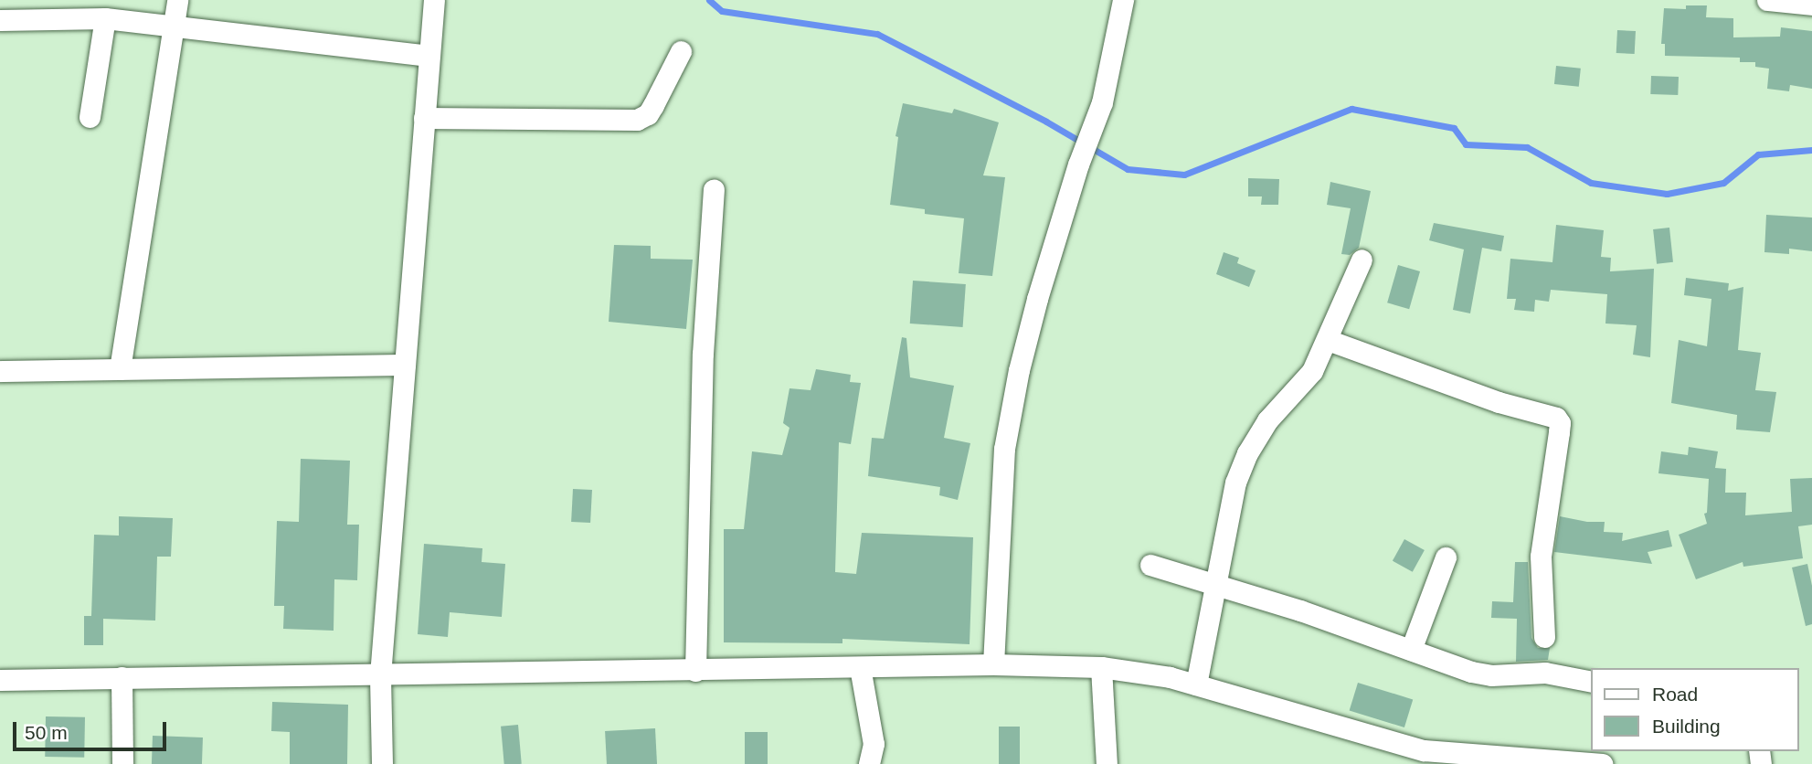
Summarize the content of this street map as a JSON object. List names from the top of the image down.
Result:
{
  "legend": ["Road", "Building"],
  "scale_bar": "50 m"
}
